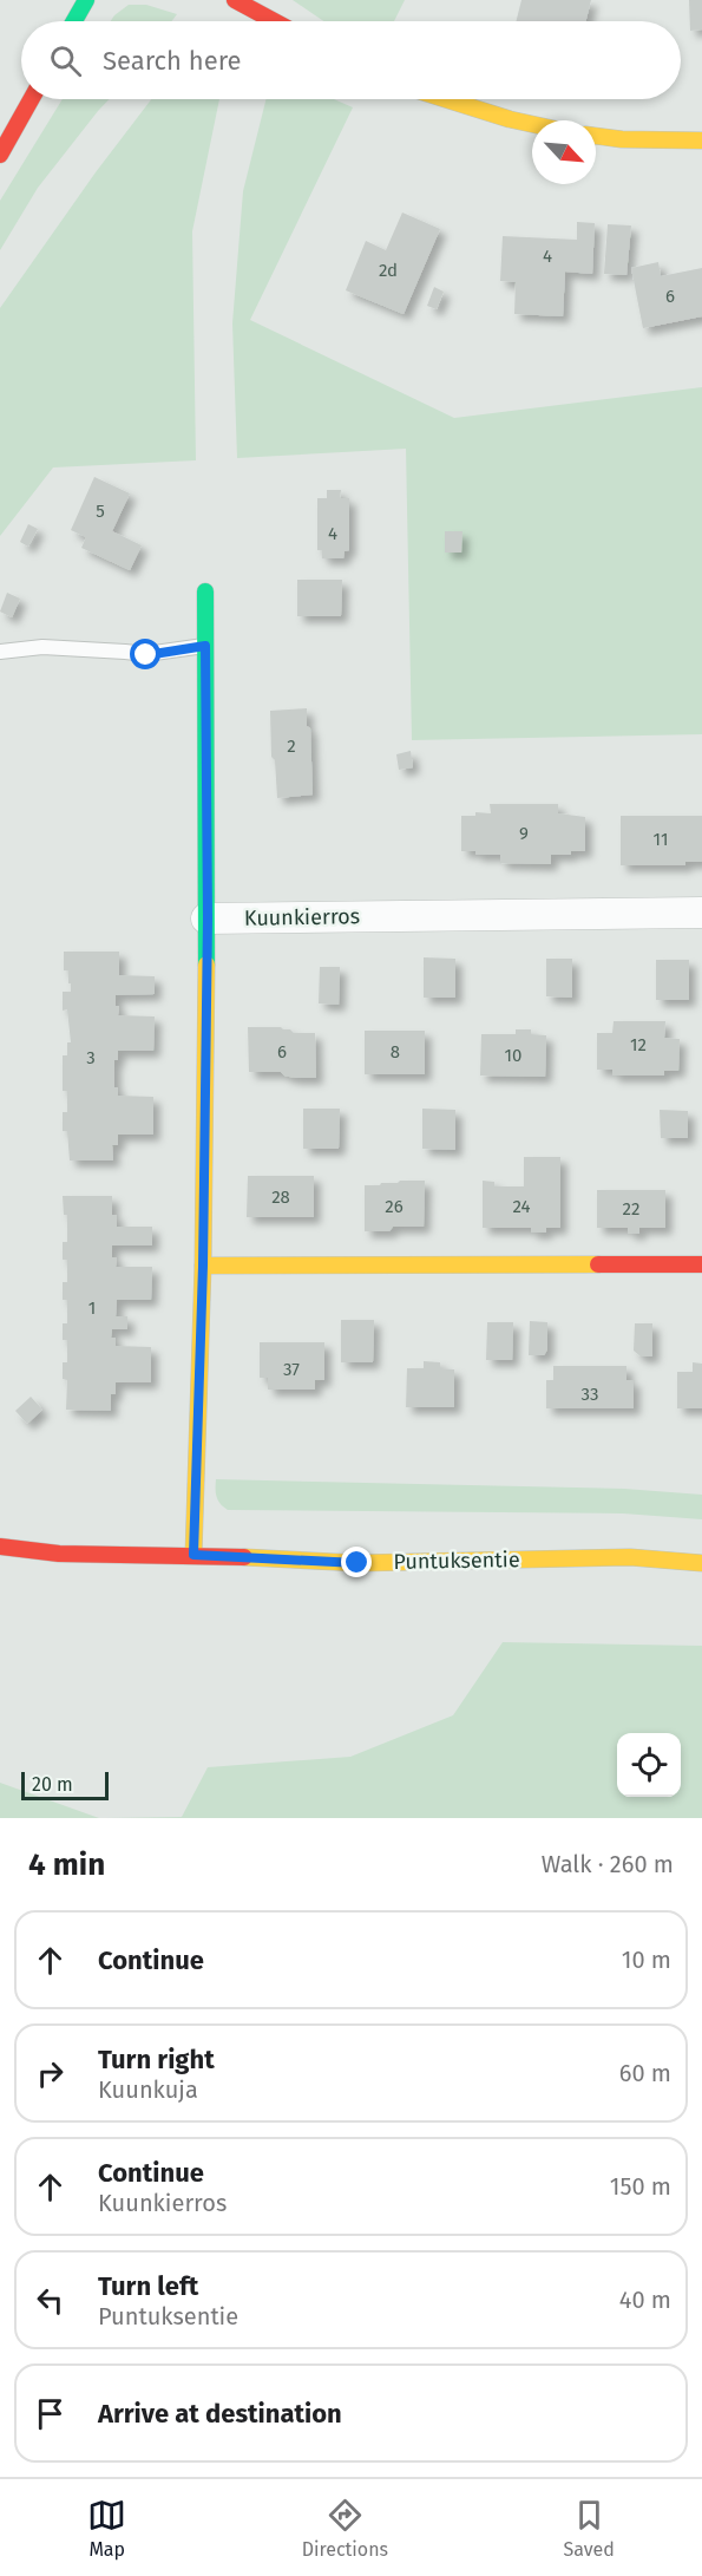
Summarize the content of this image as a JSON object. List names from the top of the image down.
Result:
{
  "streets": {
    "street": ["Kuunkierros", "Puntuksentie"]
  },
  "house_numbers": [
    "4",
    "2d",
    "6",
    "5",
    "4",
    "2",
    "9",
    "11",
    "12",
    "6",
    "8",
    "10",
    "3",
    "28",
    "26",
    "24",
    "22",
    "1",
    "37",
    "33"
  ],
  "scale_bar": "20 m",
  "north": "bottom right",
  "page": {
    "search": "Search here",
    "scale": "20 m",
    "heading": ["4 min", "Walk · 260 m"],
    "list": [
      ["Continue", "10 m"],
      ["Turn right", "Kuunkuja", "60 m"],
      ["Continue", "Kuunkierros", "150 m"],
      ["Turn left", "Puntuksentie", "40 m"],
      "Arrive at destination"
    ],
    "nav": ["Map", "Directions", "Saved"]
  }
}
